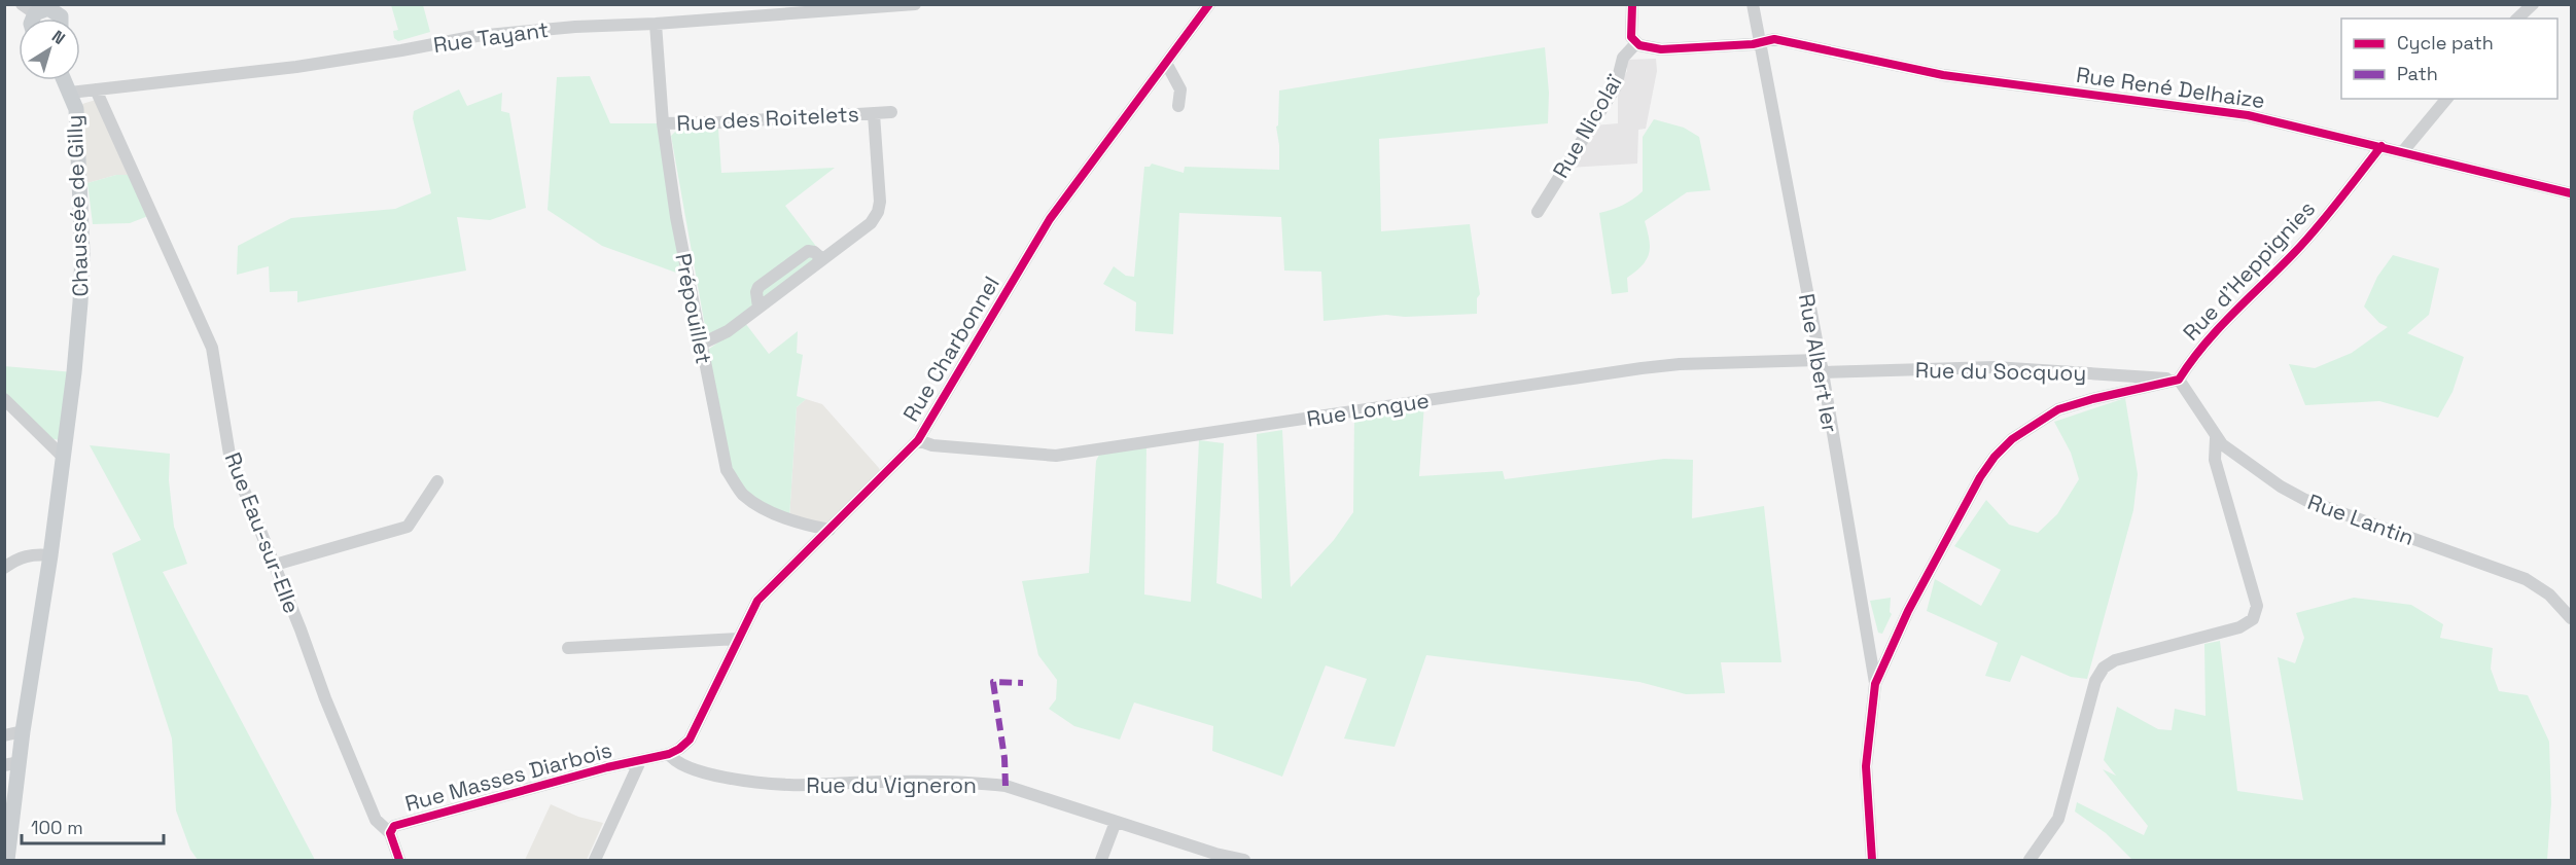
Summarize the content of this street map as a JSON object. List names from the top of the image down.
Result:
{
  "streets": {
    "main road": ["Chaussée de Gilly"],
    "street": [
      "Rue Tayant",
      "Rue René Delhaize",
      "Rue des Roitelets",
      "Rue Nicolaï",
      "Rue d'Heppignies",
      "Prépouillet",
      "Rue Charbonnel",
      "Rue Albert Ier",
      "Rue du Socquoy",
      "Rue Longue",
      "Rue Lantin",
      "Rue Eau-sur-Elle",
      "Rue Masses Diarbois",
      "Rue du Vigneron"
    ]
  },
  "crossings": [
    ["Rue Tayant", "Chaussée de Gilly"],
    ["Rue Tayant", "Prépouillet"],
    ["Rue Tayant", "Rue Eau-sur-Elle"],
    ["Rue René Delhaize", "Rue d'Heppignies"],
    ["Rue René Delhaize", "Rue Albert Ier"],
    ["Rue des Roitelets", "Prépouillet"],
    ["Rue d'Heppignies", "Rue du Socquoy"],
    ["Rue d'Heppignies", "Rue Lantin"],
    ["Prépouillet", "Rue Charbonnel"],
    ["Rue Charbonnel", "Rue Longue"],
    ["Rue Charbonnel", "Rue Masses Diarbois"],
    ["Rue Charbonnel", "Rue du Vigneron"],
    ["Rue Albert Ier", "Rue du Socquoy"],
    ["Rue Albert Ier", "Rue Longue"],
    ["Rue du Socquoy", "Rue Longue"],
    ["Rue du Socquoy", "Rue Lantin"],
    ["Rue Eau-sur-Elle", "Rue Masses Diarbois"],
    ["Rue Masses Diarbois", "Rue du Vigneron"]
  ],
  "legend": ["Cycle path", "Path"],
  "scale_bar": "100 m",
  "north": "top right"
}
